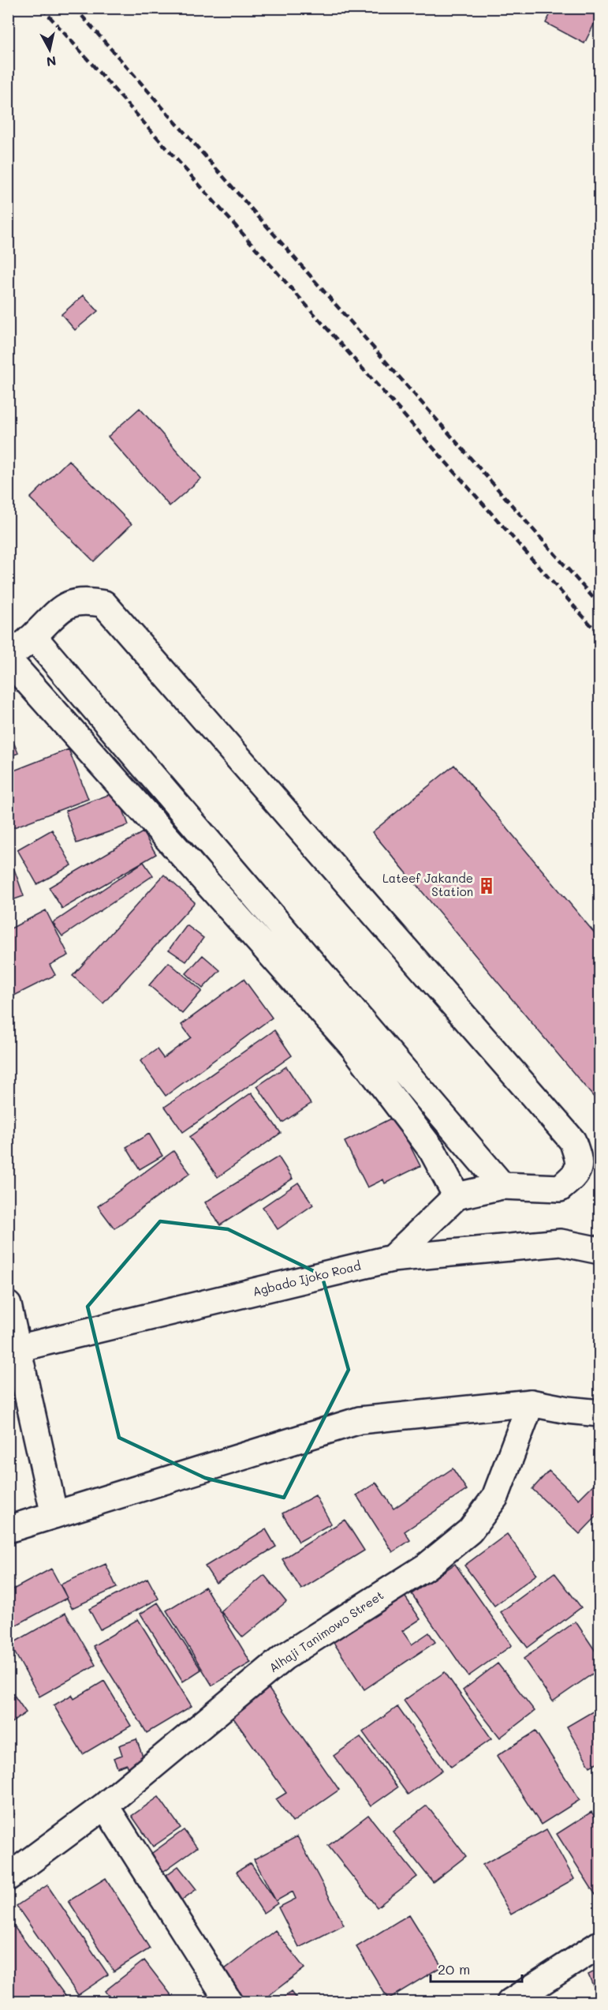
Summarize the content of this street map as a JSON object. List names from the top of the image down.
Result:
{
  "streets": {
    "street": ["Agbado Ijoko Road", "Alhaji Tanimowo Street"]
  },
  "places": {
    "building": ["Lateef Jakande Station"]
  },
  "scale_bar": "20 m",
  "north": "bottom"
}
